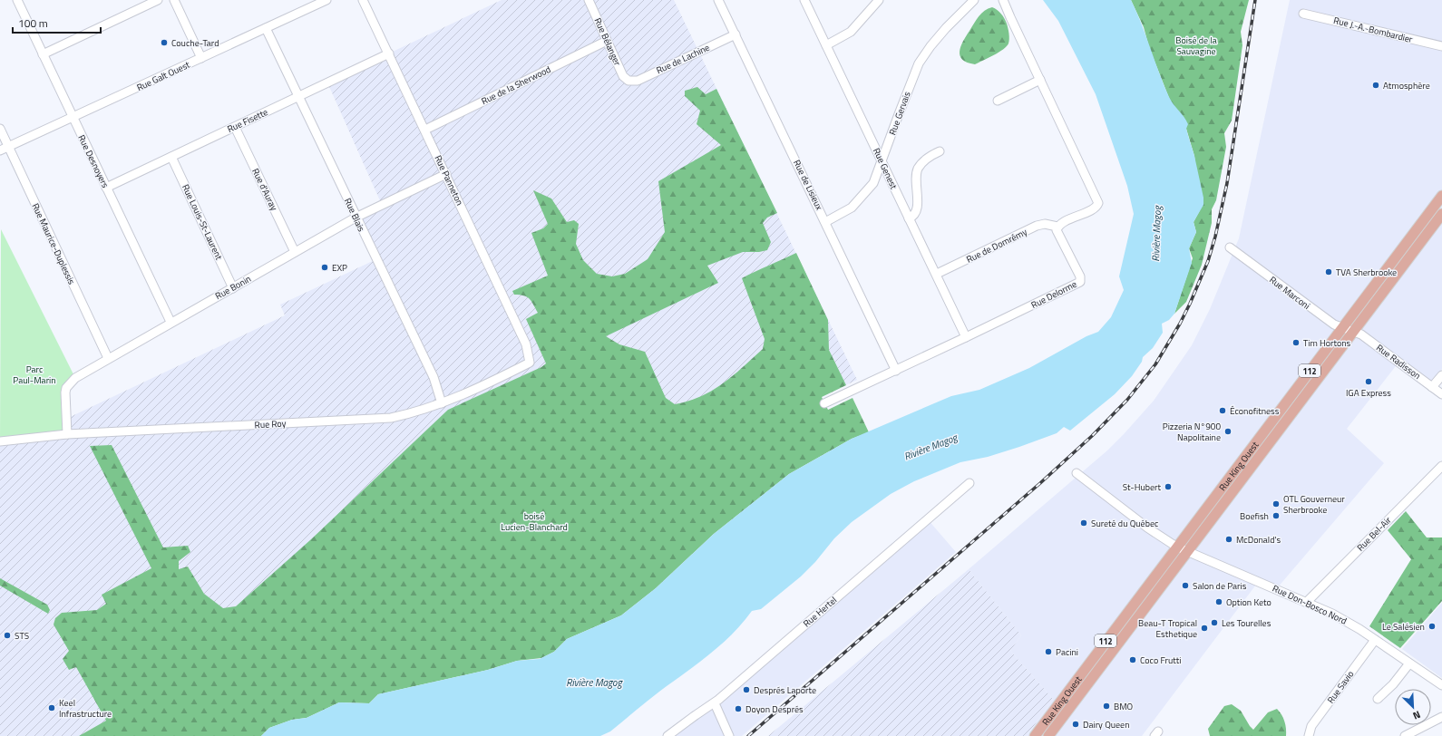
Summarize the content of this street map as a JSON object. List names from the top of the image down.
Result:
{
  "streets": {
    "main road": ["112", "Rue King Ouest"],
    "street": [
      "Rue J.-A.-Bombardier",
      "Rue Bélanger",
      "Rue de Lachine",
      "Rue Galt Ouest",
      "Rue de la Sherwood",
      "Rue Gervais",
      "Rue Fisette",
      "Rue Desnoyers",
      "Rue Genest",
      "Rue Panneton",
      "Rue de Lisieux",
      "Rue d'Auray",
      "Rue Blais",
      "Rue Louis-St-Laurent",
      "Rue Maurice-Duplessis",
      "Rue de Domrémy",
      "Rue Bonin",
      "Rue Marconi",
      "Rue Delorme",
      "Rue Radisson",
      "Rue Roy",
      "Rue Bel-Air",
      "Rue Don-Bosco Nord",
      "Rue Hertel",
      "Rue Savio"
    ]
  },
  "crossings": [
    ["Rue Bélanger", "Rue de Lachine"],
    ["Rue Bélanger", "Rue de la Sherwood"],
    ["Rue de Lachine", "Rue de Lisieux"],
    ["Rue Galt Ouest", "Rue Desnoyers"],
    ["Rue Galt Ouest", "Rue Blais"],
    ["Rue Galt Ouest", "Rue Maurice-Duplessis"],
    ["Rue de la Sherwood", "Rue Panneton"],
    ["Rue Gervais", "Rue Genest"],
    ["Rue Gervais", "Rue de Lisieux"],
    ["Rue Fisette", "Rue Desnoyers"],
    ["Rue Fisette", "Rue Panneton"],
    ["Rue Fisette", "Rue d'Auray"],
    ["Rue Fisette", "Rue Blais"],
    ["Rue Fisette", "Rue Louis-St-Laurent"],
    ["Rue Desnoyers", "Rue Bonin"],
    ["Rue Genest", "Rue de Domrémy"],
    ["Rue Genest", "Rue Delorme"],
    ["Rue Panneton", "Rue Bonin"],
    ["Rue Panneton", "Rue Roy"],
    ["Rue de Lisieux", "Rue Delorme"],
    ["Rue d'Auray", "Rue Bonin"],
    ["Rue Blais", "Rue Bonin"],
    ["Rue Blais", "Rue Roy"],
    ["Rue Louis-St-Laurent", "Rue Bonin"],
    ["Rue Maurice-Duplessis", "Rue Bonin"],
    ["Rue de Domrémy", "Rue Delorme"],
    ["Rue Bonin", "Rue Roy"],
    ["Rue Marconi", "Rue Radisson"],
    ["Rue Marconi", "Rue King Ouest"],
    ["Rue Radisson", "Rue King Ouest"],
    ["Rue King Ouest", "Rue Don-Bosco Nord"],
    ["Rue Bel-Air", "Rue Don-Bosco Nord"],
    ["Rue Don-Bosco Nord", "Rue Savio"]
  ],
  "water": ["Rivière Magog"],
  "parks": ["Boisé de la Sauvagine", "Parc Paul-Marin", "boisé Lucien-Blanchard"],
  "places": [
    "Couche-Tard",
    "Atmosphère",
    "EXP",
    "TVA Sherbrooke",
    "Tim Hortons",
    "IGA Express",
    "Éconofitness",
    "Pizzeria N°900 Napolitaine",
    "St-Hubert",
    "OTL Gouverneur Sherbrooke",
    "Boefish",
    "Sureté du Québec",
    "McDonald's",
    "Salon de Paris",
    "Option Keto",
    "Les Tourelles",
    "Le Salésien",
    "Beau-T Tropical Esthetique",
    "STS",
    "Pacini",
    "Coco Frutti",
    "Després Laporte",
    "BMO",
    "Keel Infrastructure",
    "Doyon Després",
    "Dairy Queen"
  ],
  "scale_bar": "100 m",
  "north": "bottom right"
}
